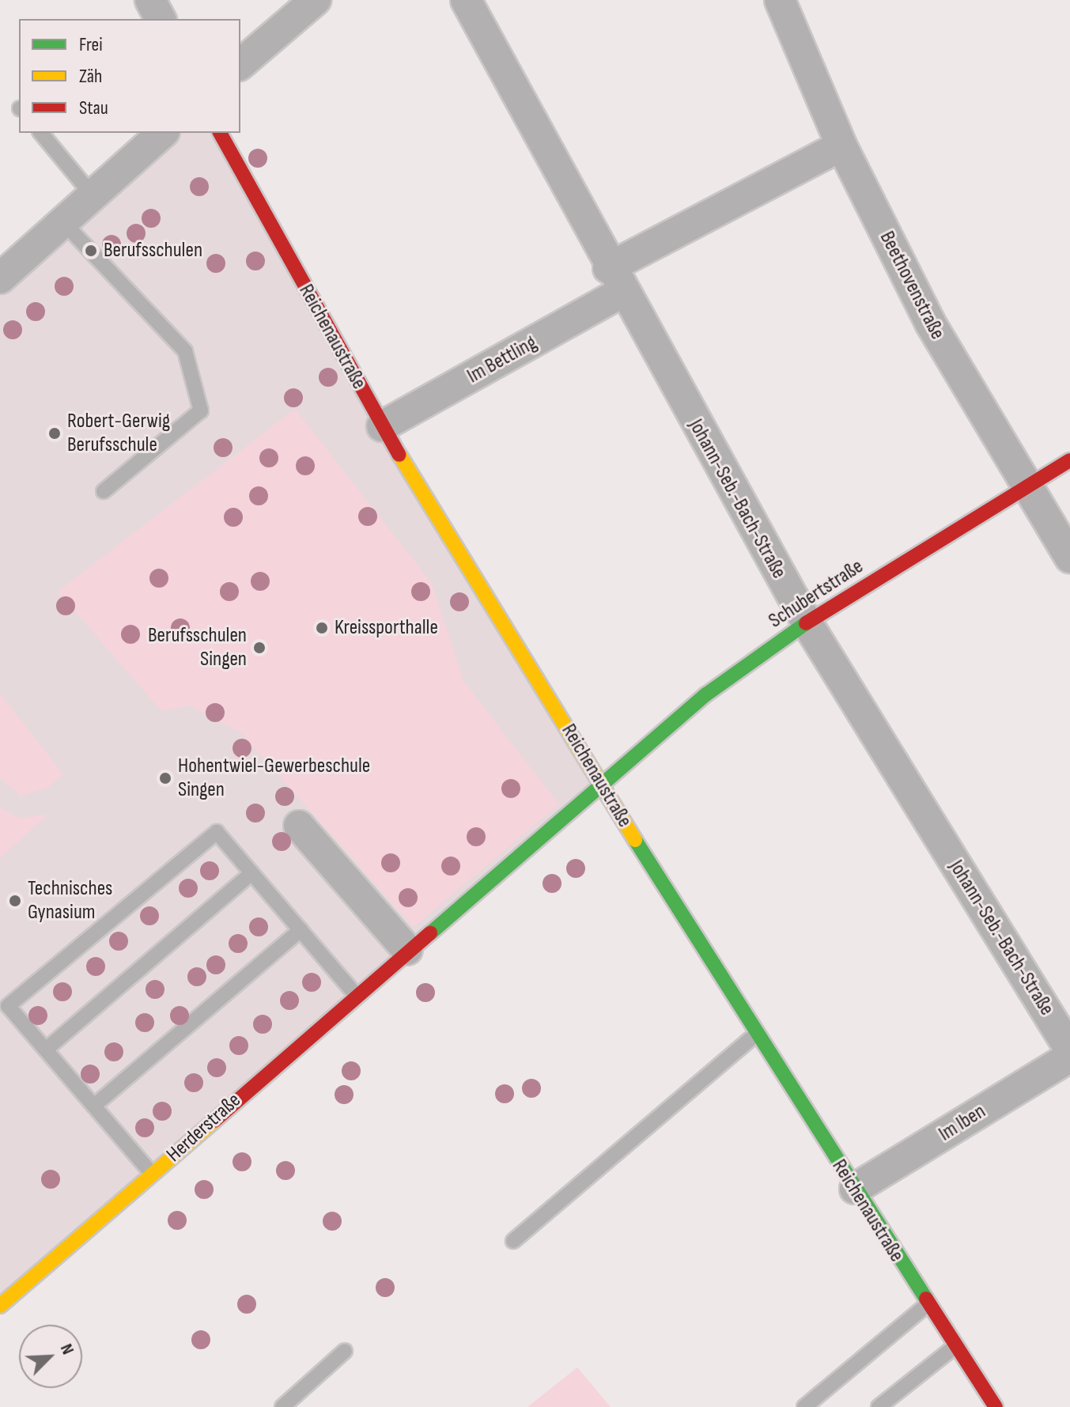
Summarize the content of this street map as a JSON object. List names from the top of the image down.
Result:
{
  "streets": {
    "street": [
      "Beethovenstraße",
      "Reichenaustraße",
      "Im Bettling",
      "Johann-Seb.-Bach-Straße",
      "Schubertstraße",
      "Im Iben",
      "Herderstraße"
    ]
  },
  "crossings": [
    ["Beethovenstraße", "Im Bettling"],
    ["Beethovenstraße", "Schubertstraße"],
    ["Reichenaustraße", "Im Bettling"],
    ["Reichenaustraße", "Schubertstraße"],
    ["Reichenaustraße", "Im Iben"],
    ["Reichenaustraße", "Herderstraße"],
    ["Im Bettling", "Johann-Seb.-Bach-Straße"],
    ["Johann-Seb.-Bach-Straße", "Schubertstraße"],
    ["Schubertstraße", "Herderstraße"]
  ],
  "places": [
    "Berufsschulen",
    "Robert-Gerwig Berufsschule",
    "Kreissporthalle",
    "Berufsschulen Singen",
    "Hohentwiel-Gewerbeschule Singen",
    "Technisches Gynasium"
  ],
  "legend": ["Frei", "Zäh", "Stau"],
  "north": "top right"
}
